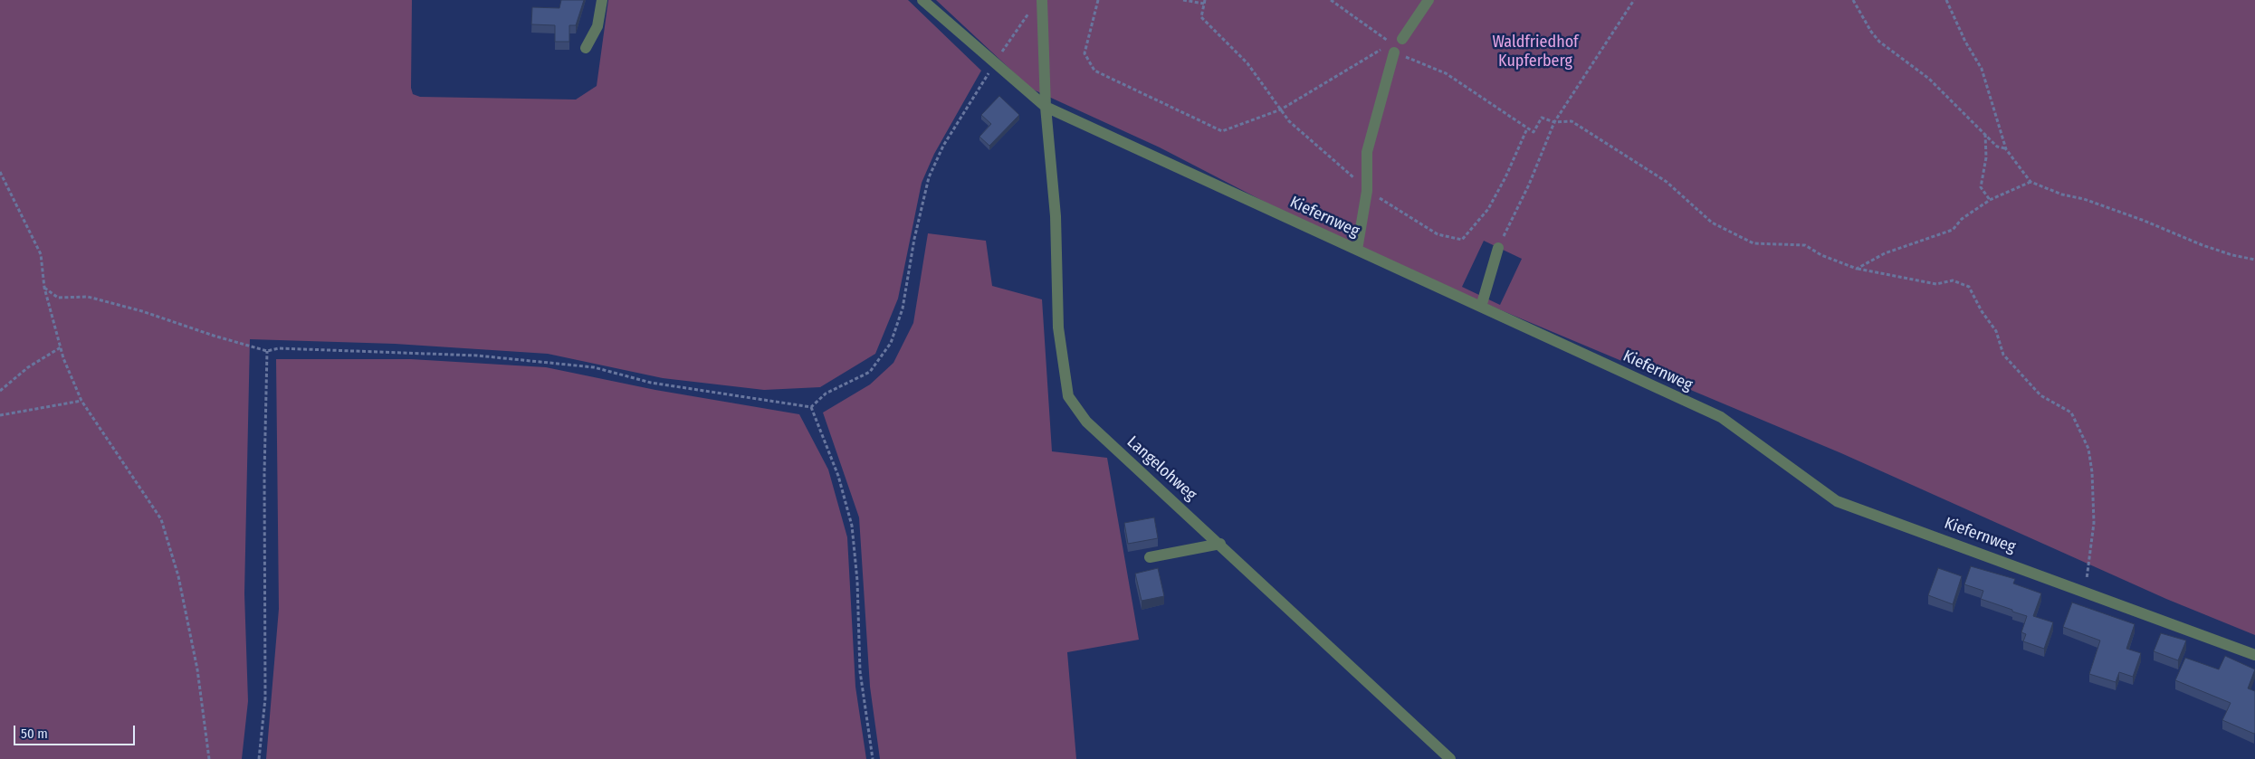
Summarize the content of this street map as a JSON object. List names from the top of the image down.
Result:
{
  "streets": {
    "street": ["Kiefernweg", "Langelohweg"]
  },
  "crossings": [
    ["Kiefernweg", "Langelohweg"]
  ],
  "parks": ["Waldfriedhof Kupferberg"],
  "scale_bar": "50 m"
}
